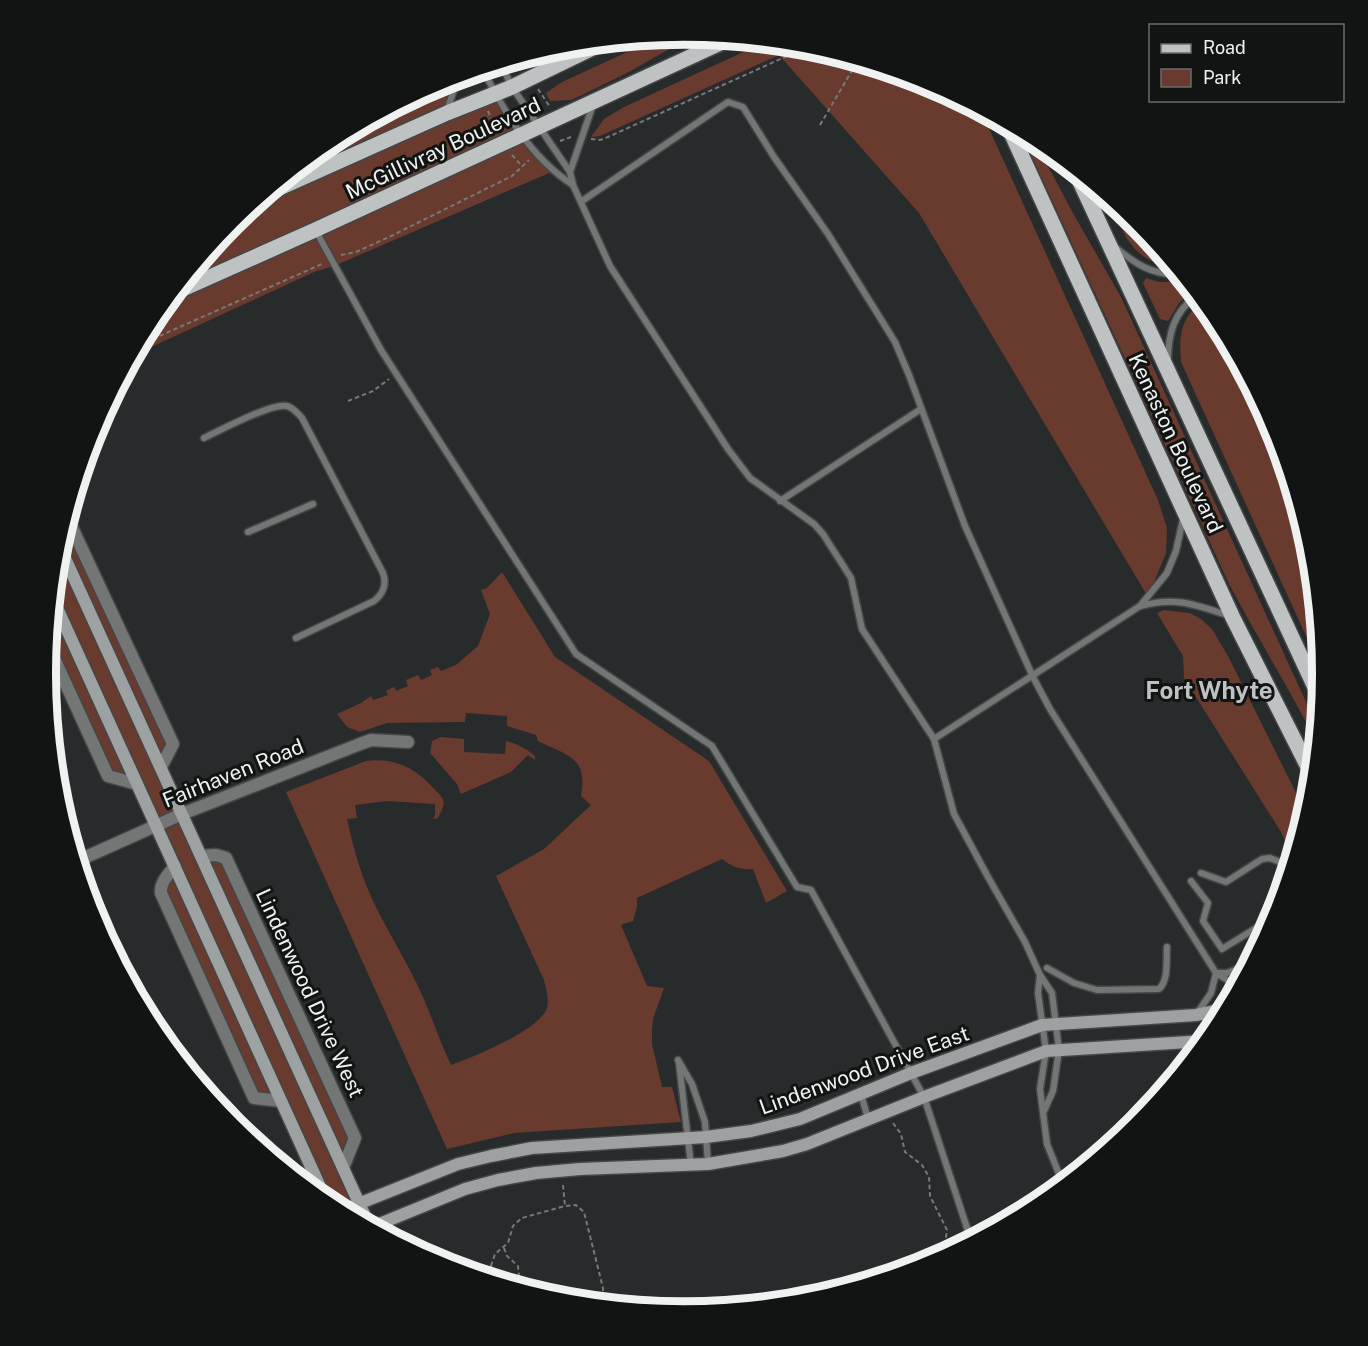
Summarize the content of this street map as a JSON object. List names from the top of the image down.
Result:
{
  "streets": {
    "main road": ["McGillivray Boulevard", "Kenaston Boulevard"],
    "street": ["Fairhaven Road", "Lindenwood Drive West", "Lindenwood Drive East"]
  },
  "crossings": [
    ["Fairhaven Road", "Lindenwood Drive West"],
    ["Lindenwood Drive West", "Lindenwood Drive East"]
  ],
  "districts": ["Fort Whyte"],
  "legend": ["Road", "Park"]
}
